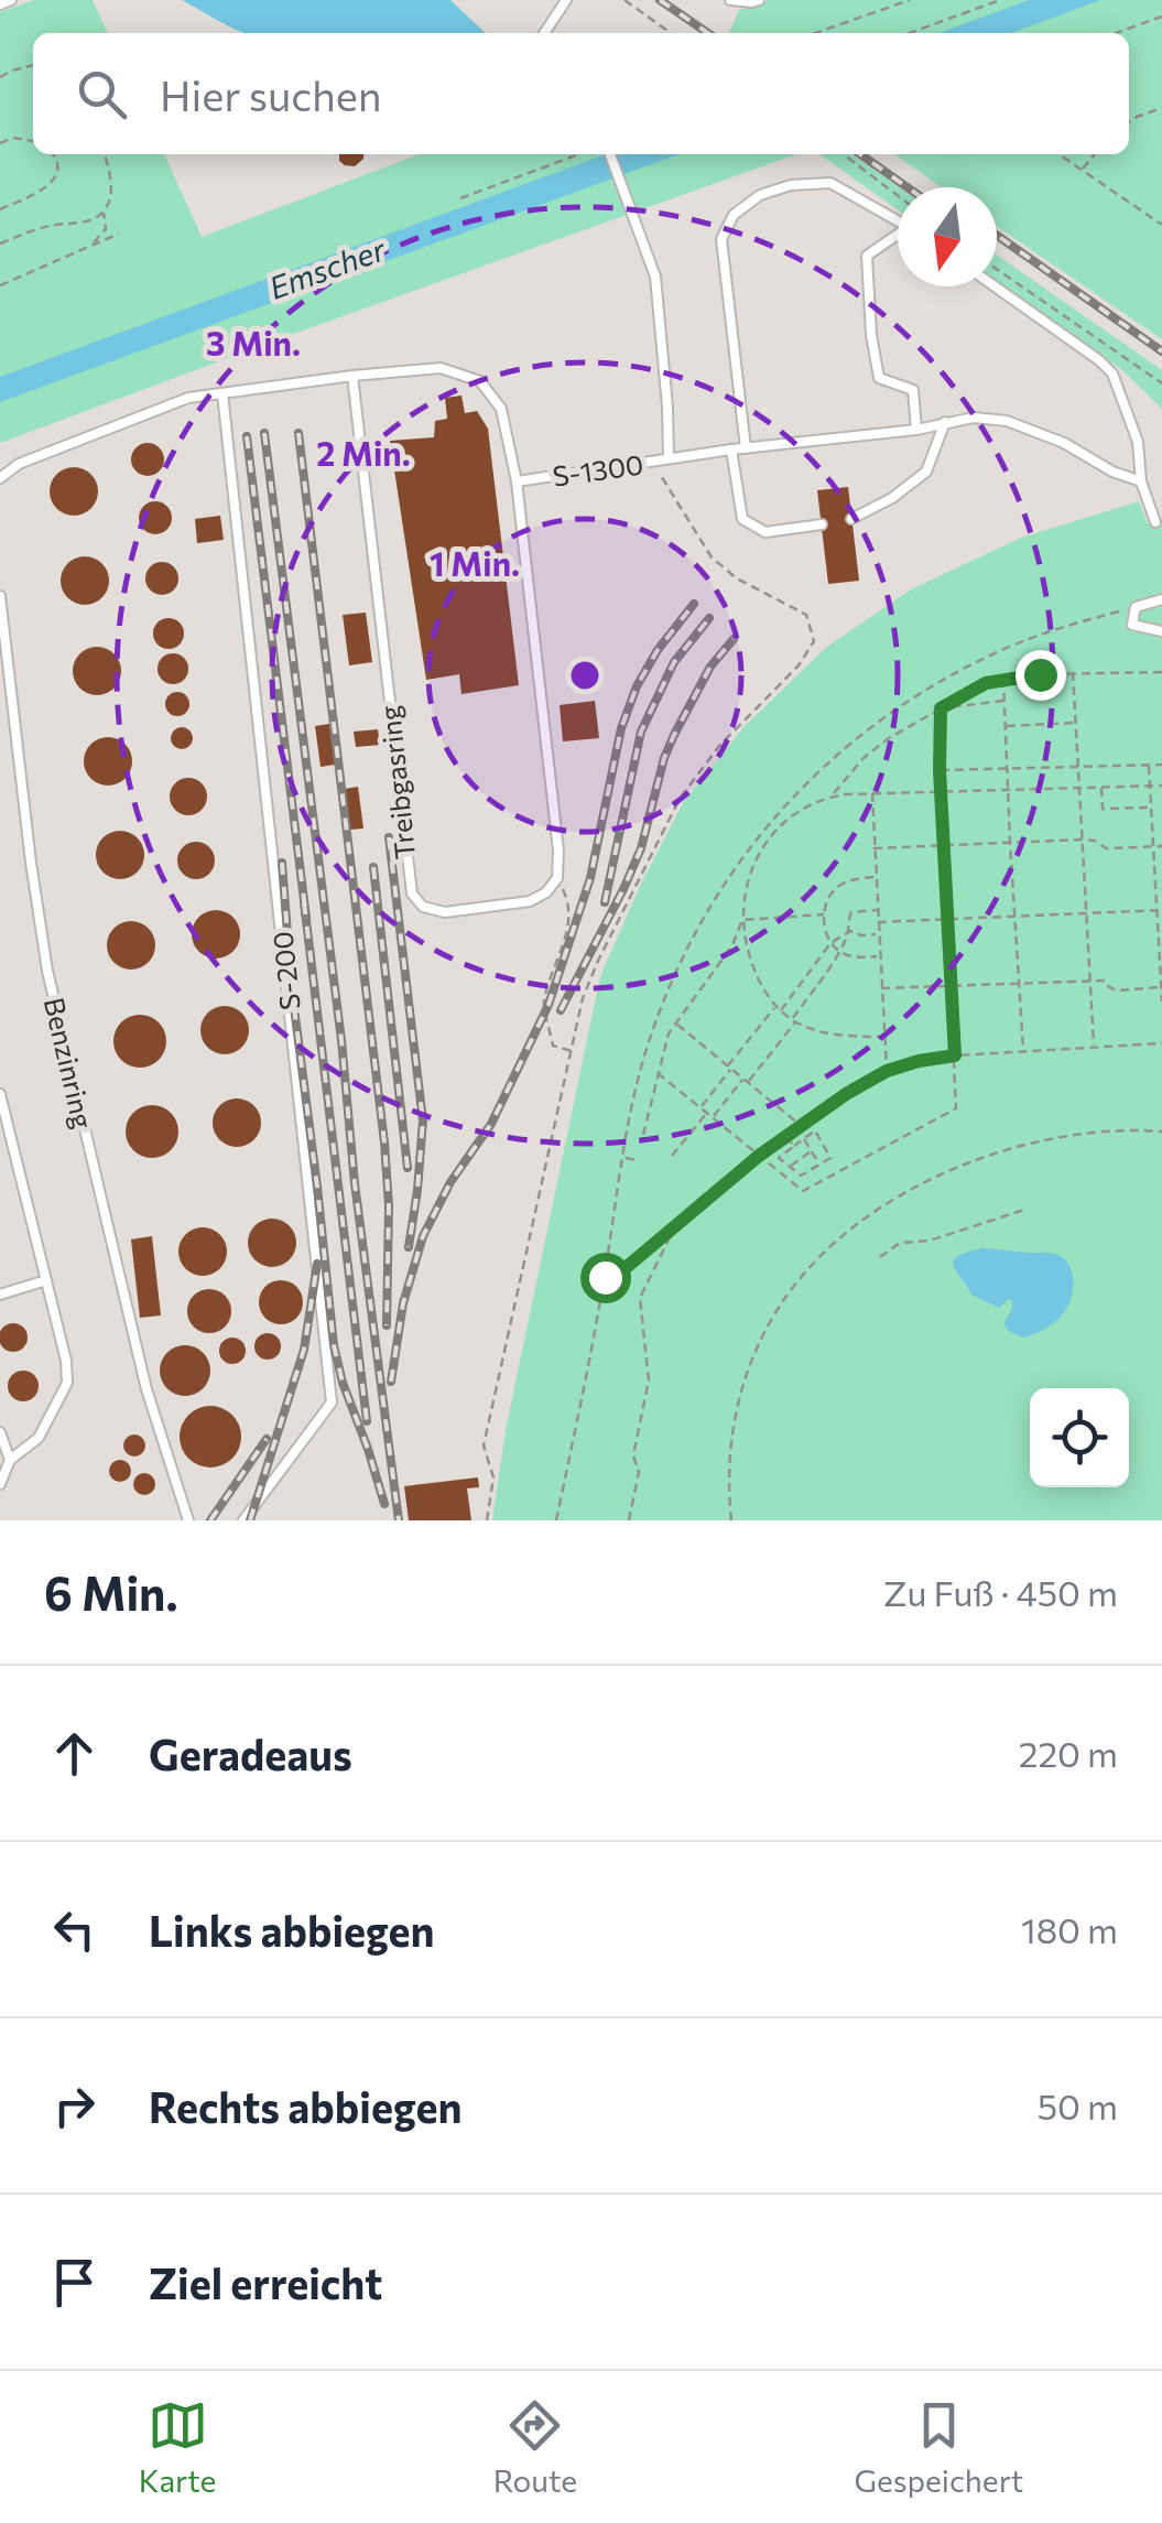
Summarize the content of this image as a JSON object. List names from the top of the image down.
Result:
{
  "streets": {
    "lane": [
      "S-1300",
      "Treibgasring",
      "S-200",
      "Benzinring"
    ]
  },
  "crossings": [
    ["S-1300", "Treibgasring"],
    ["S-1300", "S-200"]
  ],
  "water": ["Emscher"],
  "north": "bottom",
  "page": {
    "search": "Hier suchen",
    "heading": ["6 Min.", "Zu Fuß · 450 m"],
    "list": [
      ["Geradeaus", "220 m"],
      ["Links abbiegen", "180 m"],
      ["Rechts abbiegen", "50 m"],
      "Ziel erreicht"
    ],
    "nav": ["Karte", "Route", "Gespeichert"]
  },
  "rings": ["3 Min.", "2 Min.", "1 Min."]
}
